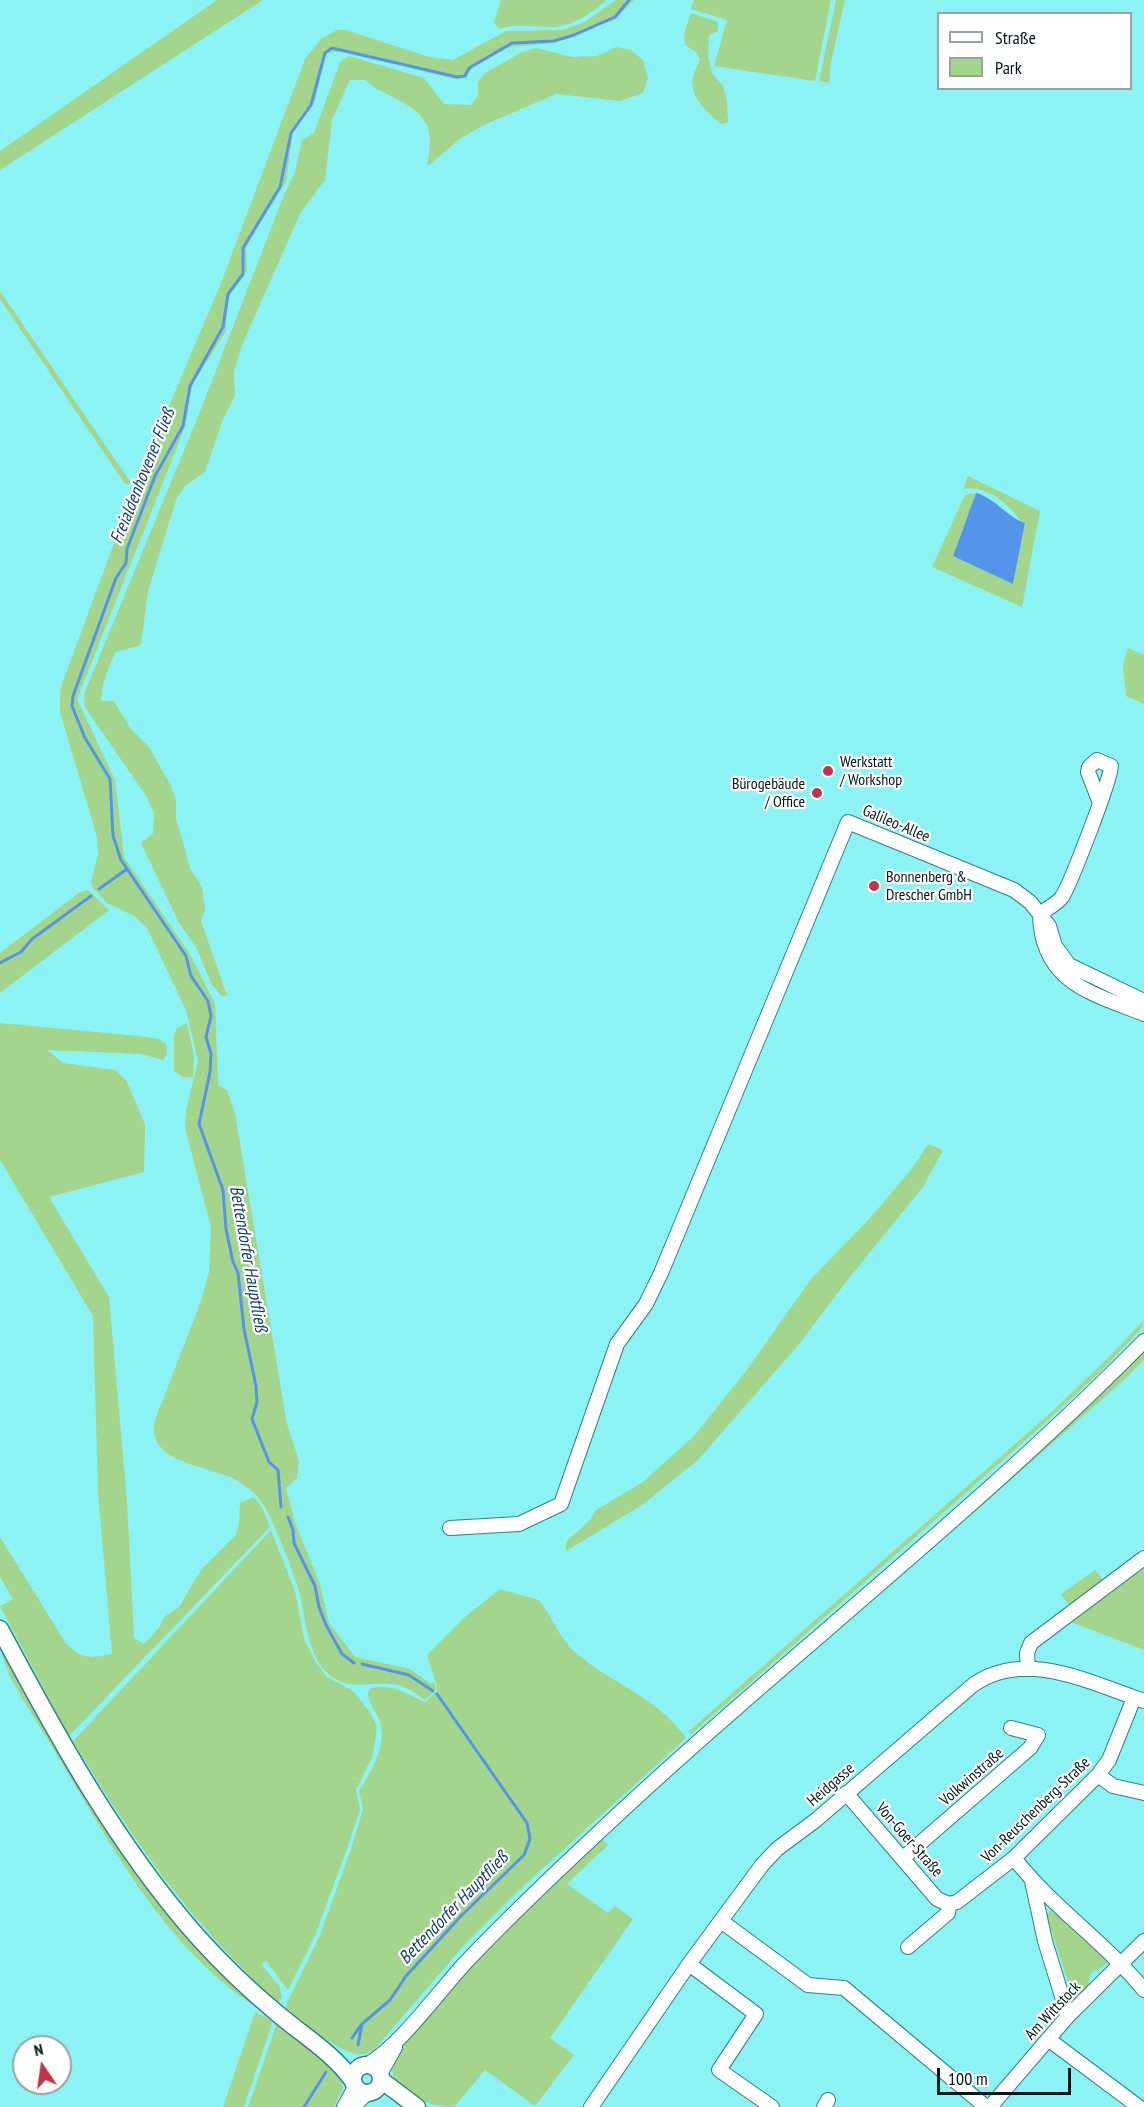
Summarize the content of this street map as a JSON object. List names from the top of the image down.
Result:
{
  "streets": {
    "street": [
      "Galileo-Allee",
      "Volkwinstraße",
      "Heidgasse",
      "Von-Reuschenberg-Straße",
      "Von-Goer-Straße",
      "Am Wittstock"
    ]
  },
  "crossings": [
    ["Volkwinstraße", "Von-Goer-Straße"],
    ["Heidgasse", "Von-Reuschenberg-Straße"],
    ["Heidgasse", "Von-Goer-Straße"],
    ["Von-Reuschenberg-Straße", "Von-Goer-Straße"]
  ],
  "water": ["Freialdenhovener Fließ", "Bettendorfer Hauptfließ"],
  "places": ["Werkstatt / Workshop", "Bürogebäude / Office", "Bonnenberg & Drescher GmbH"],
  "legend": ["Straße", "Park"],
  "scale_bar": "100 m",
  "north": "top"
}
